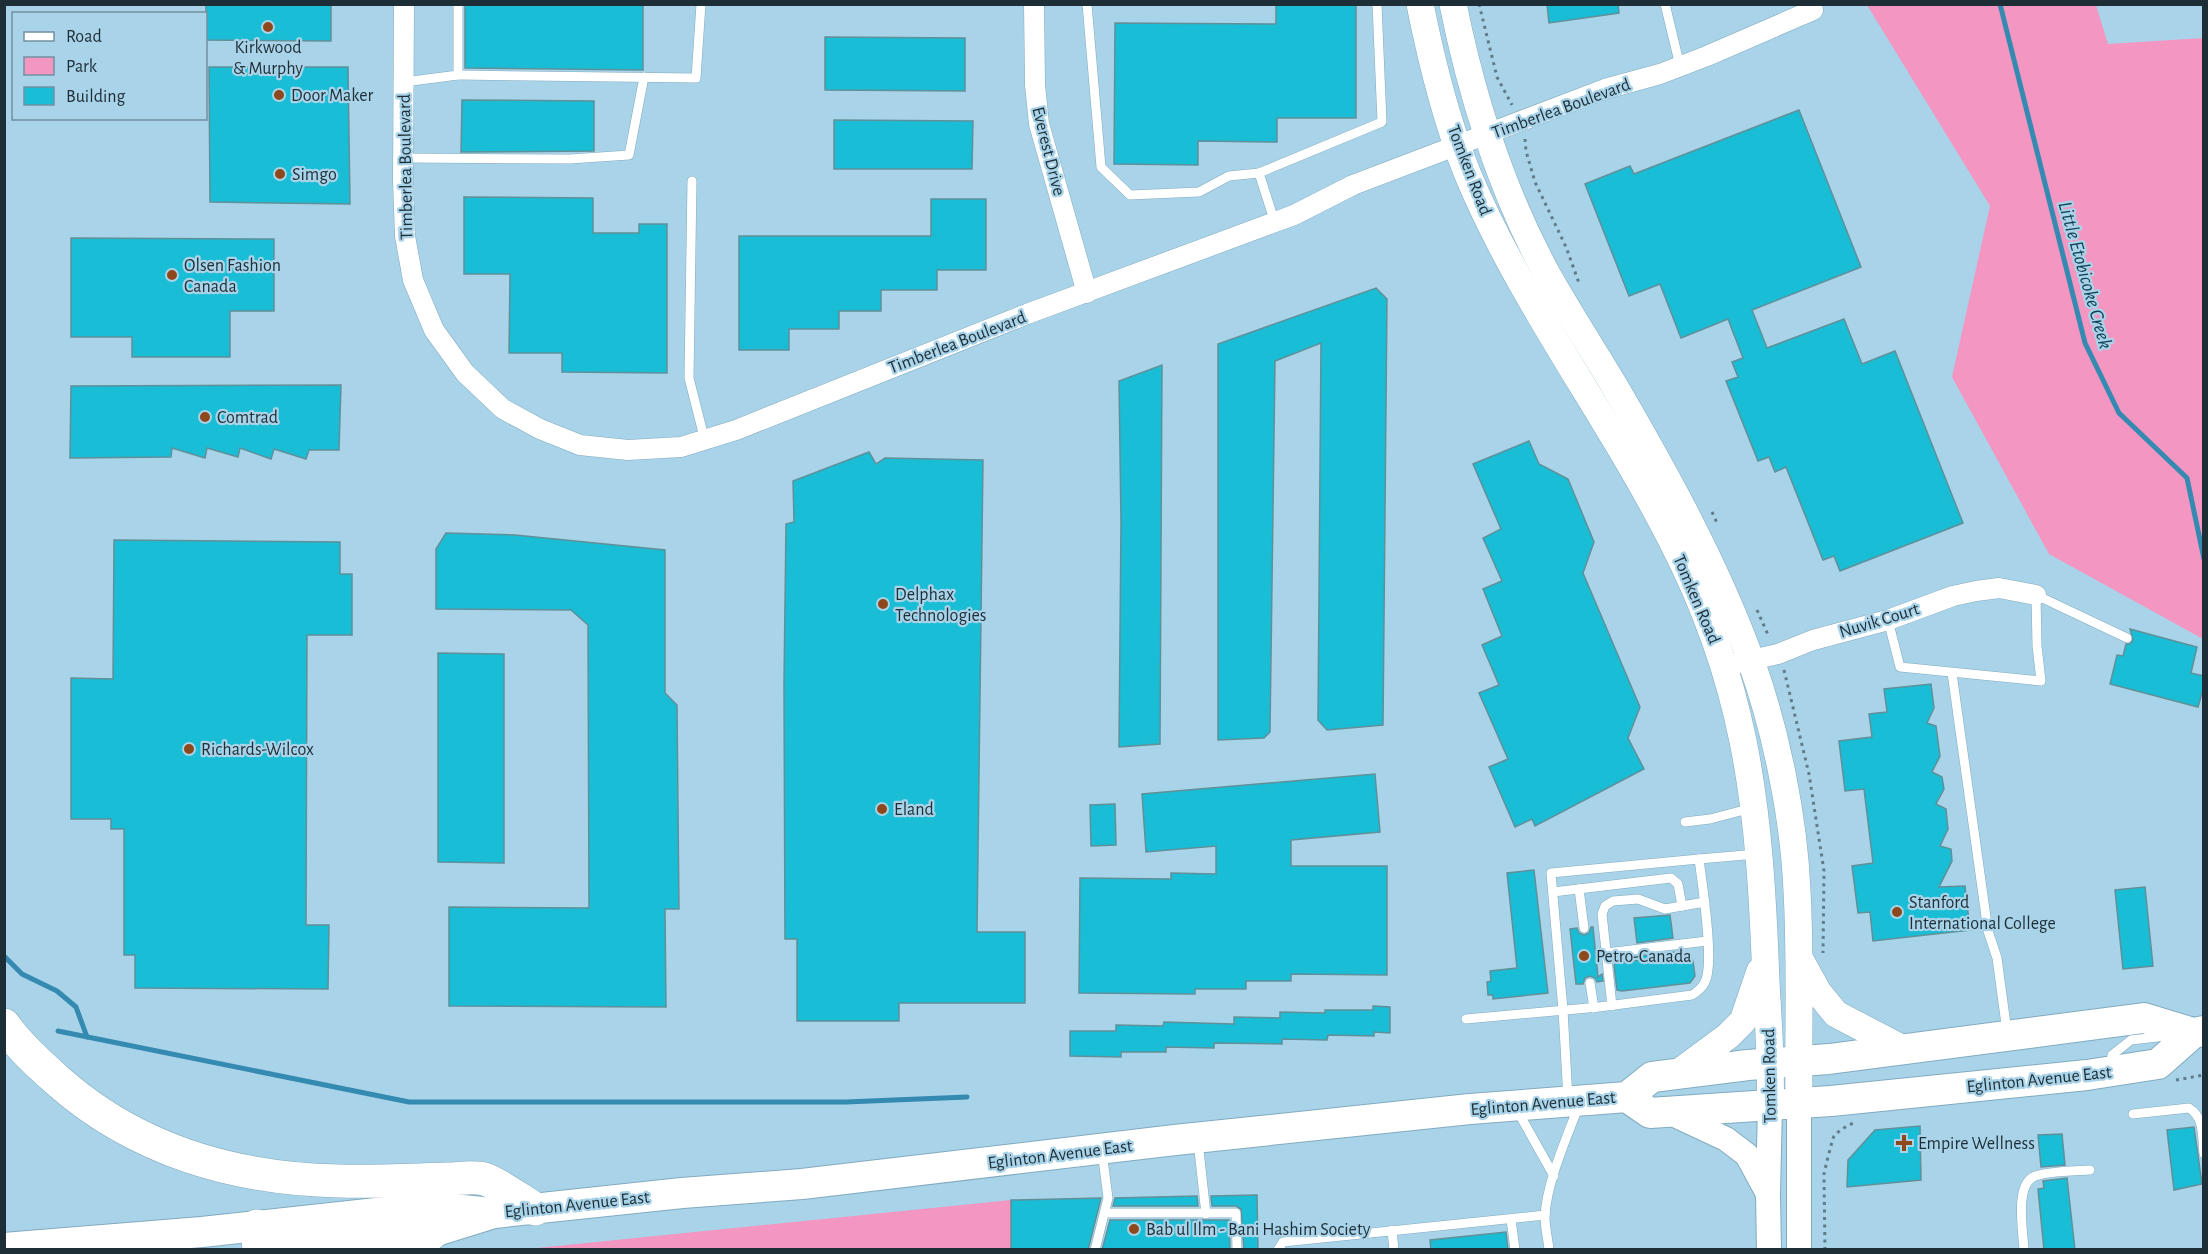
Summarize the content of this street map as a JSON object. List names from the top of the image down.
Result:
{
  "streets": {
    "main road": ["Tomken Road", "Eglinton Avenue East"],
    "street": ["Timberlea Boulevard", "Everest Drive", "Nuvik Court"]
  },
  "crossings": [
    ["Timberlea Boulevard", "Everest Drive"],
    ["Timberlea Boulevard", "Tomken Road"],
    ["Tomken Road", "Nuvik Court"],
    ["Tomken Road", "Eglinton Avenue East"]
  ],
  "water": ["Little Etobicoke Creek"],
  "places": {
    "other": [
      "Kirkwood & Murphy",
      "Door Maker",
      "Simgo",
      "Olsen Fashion Canada",
      "Comtrad",
      "Delphax Technologies",
      "Richards-Wilcox",
      "Eland",
      "Stanford International College",
      "Petro-Canada",
      "Bab ul Ilm - Bani Hashim Society"
    ],
    "health": ["Empire Wellness"]
  },
  "legend": ["Road", "Park", "Building"]
}
